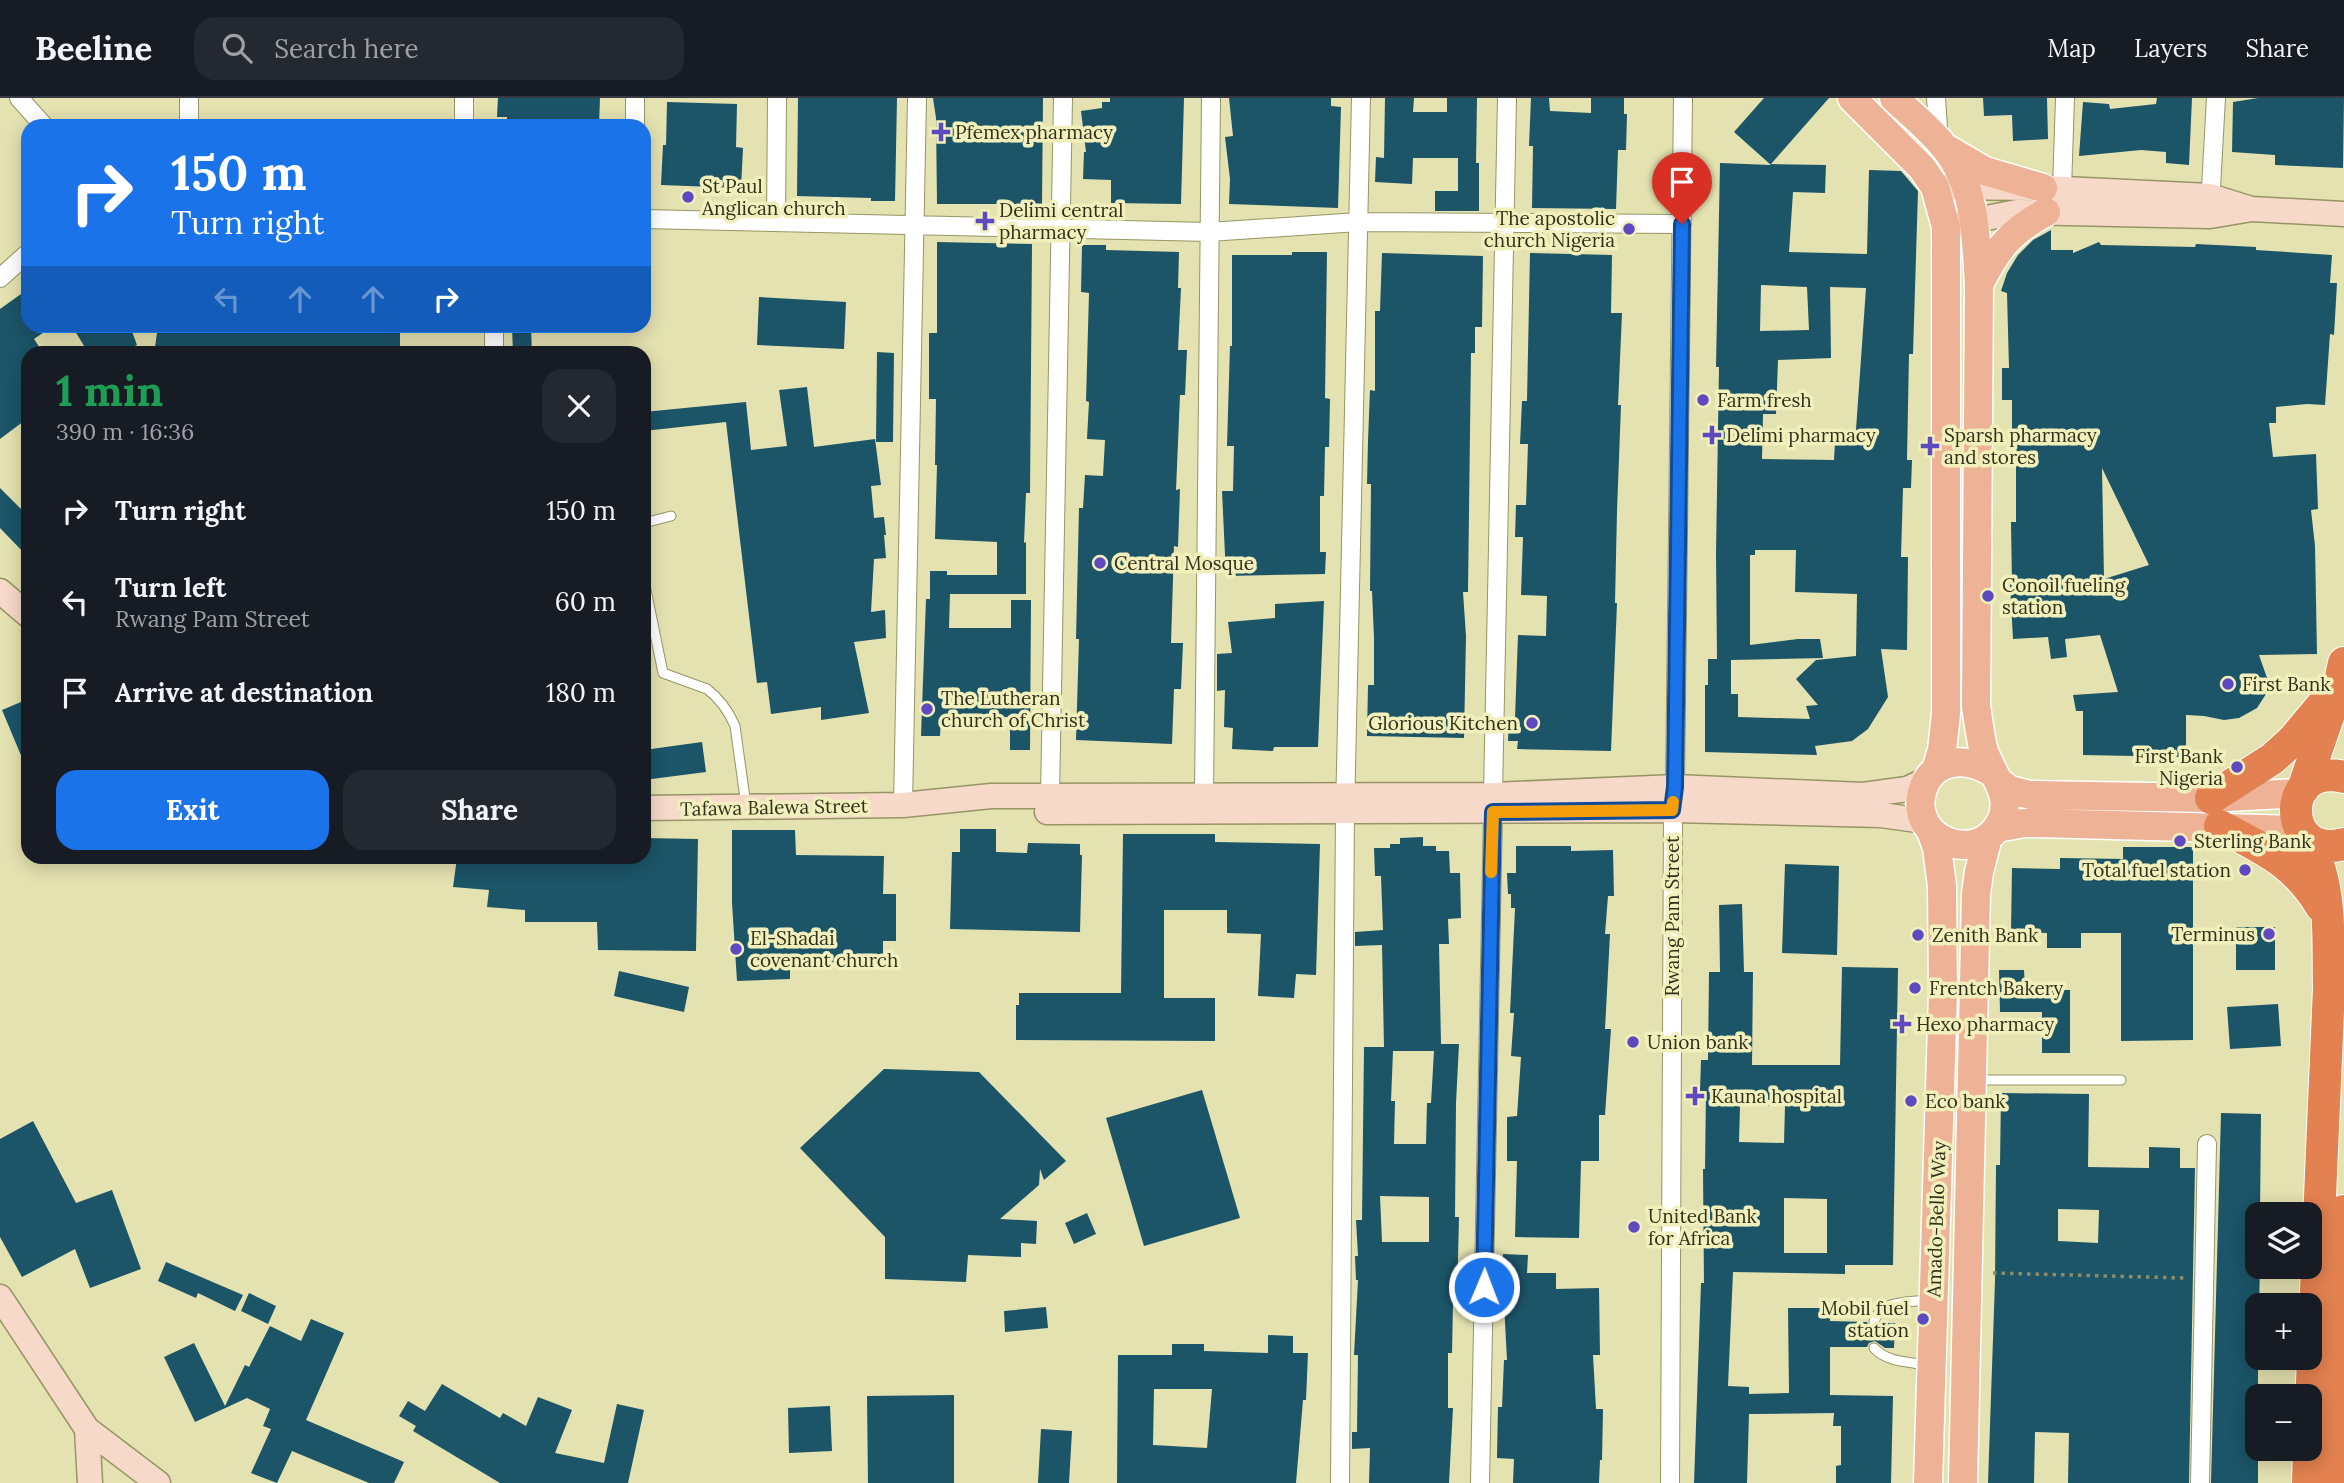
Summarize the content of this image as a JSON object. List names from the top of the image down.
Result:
{
  "streets": {
    "main road": ["Amado-Bello Way"],
    "street": ["Tafawa Balewa Street", "Rwang Pam Street"]
  },
  "places": {
    "health": [
      "Pfemex pharmacy",
      "Delimi central pharmacy",
      "Delimi pharmacy",
      "Sparsh pharmacy and stores",
      "Hexo pharmacy",
      "Kauna hospital"
    ],
    "other": [
      "St Paul Anglican church",
      "The apostolic church Nigeria",
      "Farm fresh",
      "Central Mosque",
      "Conoil fueling station",
      "First Bank",
      "The Lutheran church of Christ",
      "Glorious Kitchen",
      "First Bank Nigeria",
      "Sterling Bank",
      "Total fuel station",
      "Terminus",
      "Zenith Bank",
      "El-Shadai covenant church",
      "Frentch Bakery",
      "Union bank",
      "Eco bank",
      "United Bank for Africa",
      "Mobil fuel station"
    ]
  },
  "page": {
    "header": "Beeline",
    "search": "Search here",
    "nav": ["Map", "Layers", "Share"],
    "turn": ["150 m", "Turn right"],
    "heading": ["1 min", "390 m · 16:36"],
    "list": [
      {
        "name": "Turn right",
        "value": "150 m"
      },
      {
        "name": "Turn left",
        "note": "Rwang Pam Street",
        "value": "60 m"
      },
      {
        "name": "Arrive at destination",
        "value": "180 m"
      }
    ],
    "buttons": ["Exit", "Share"],
    "map_buttons": ["+", "−"]
  }
}
